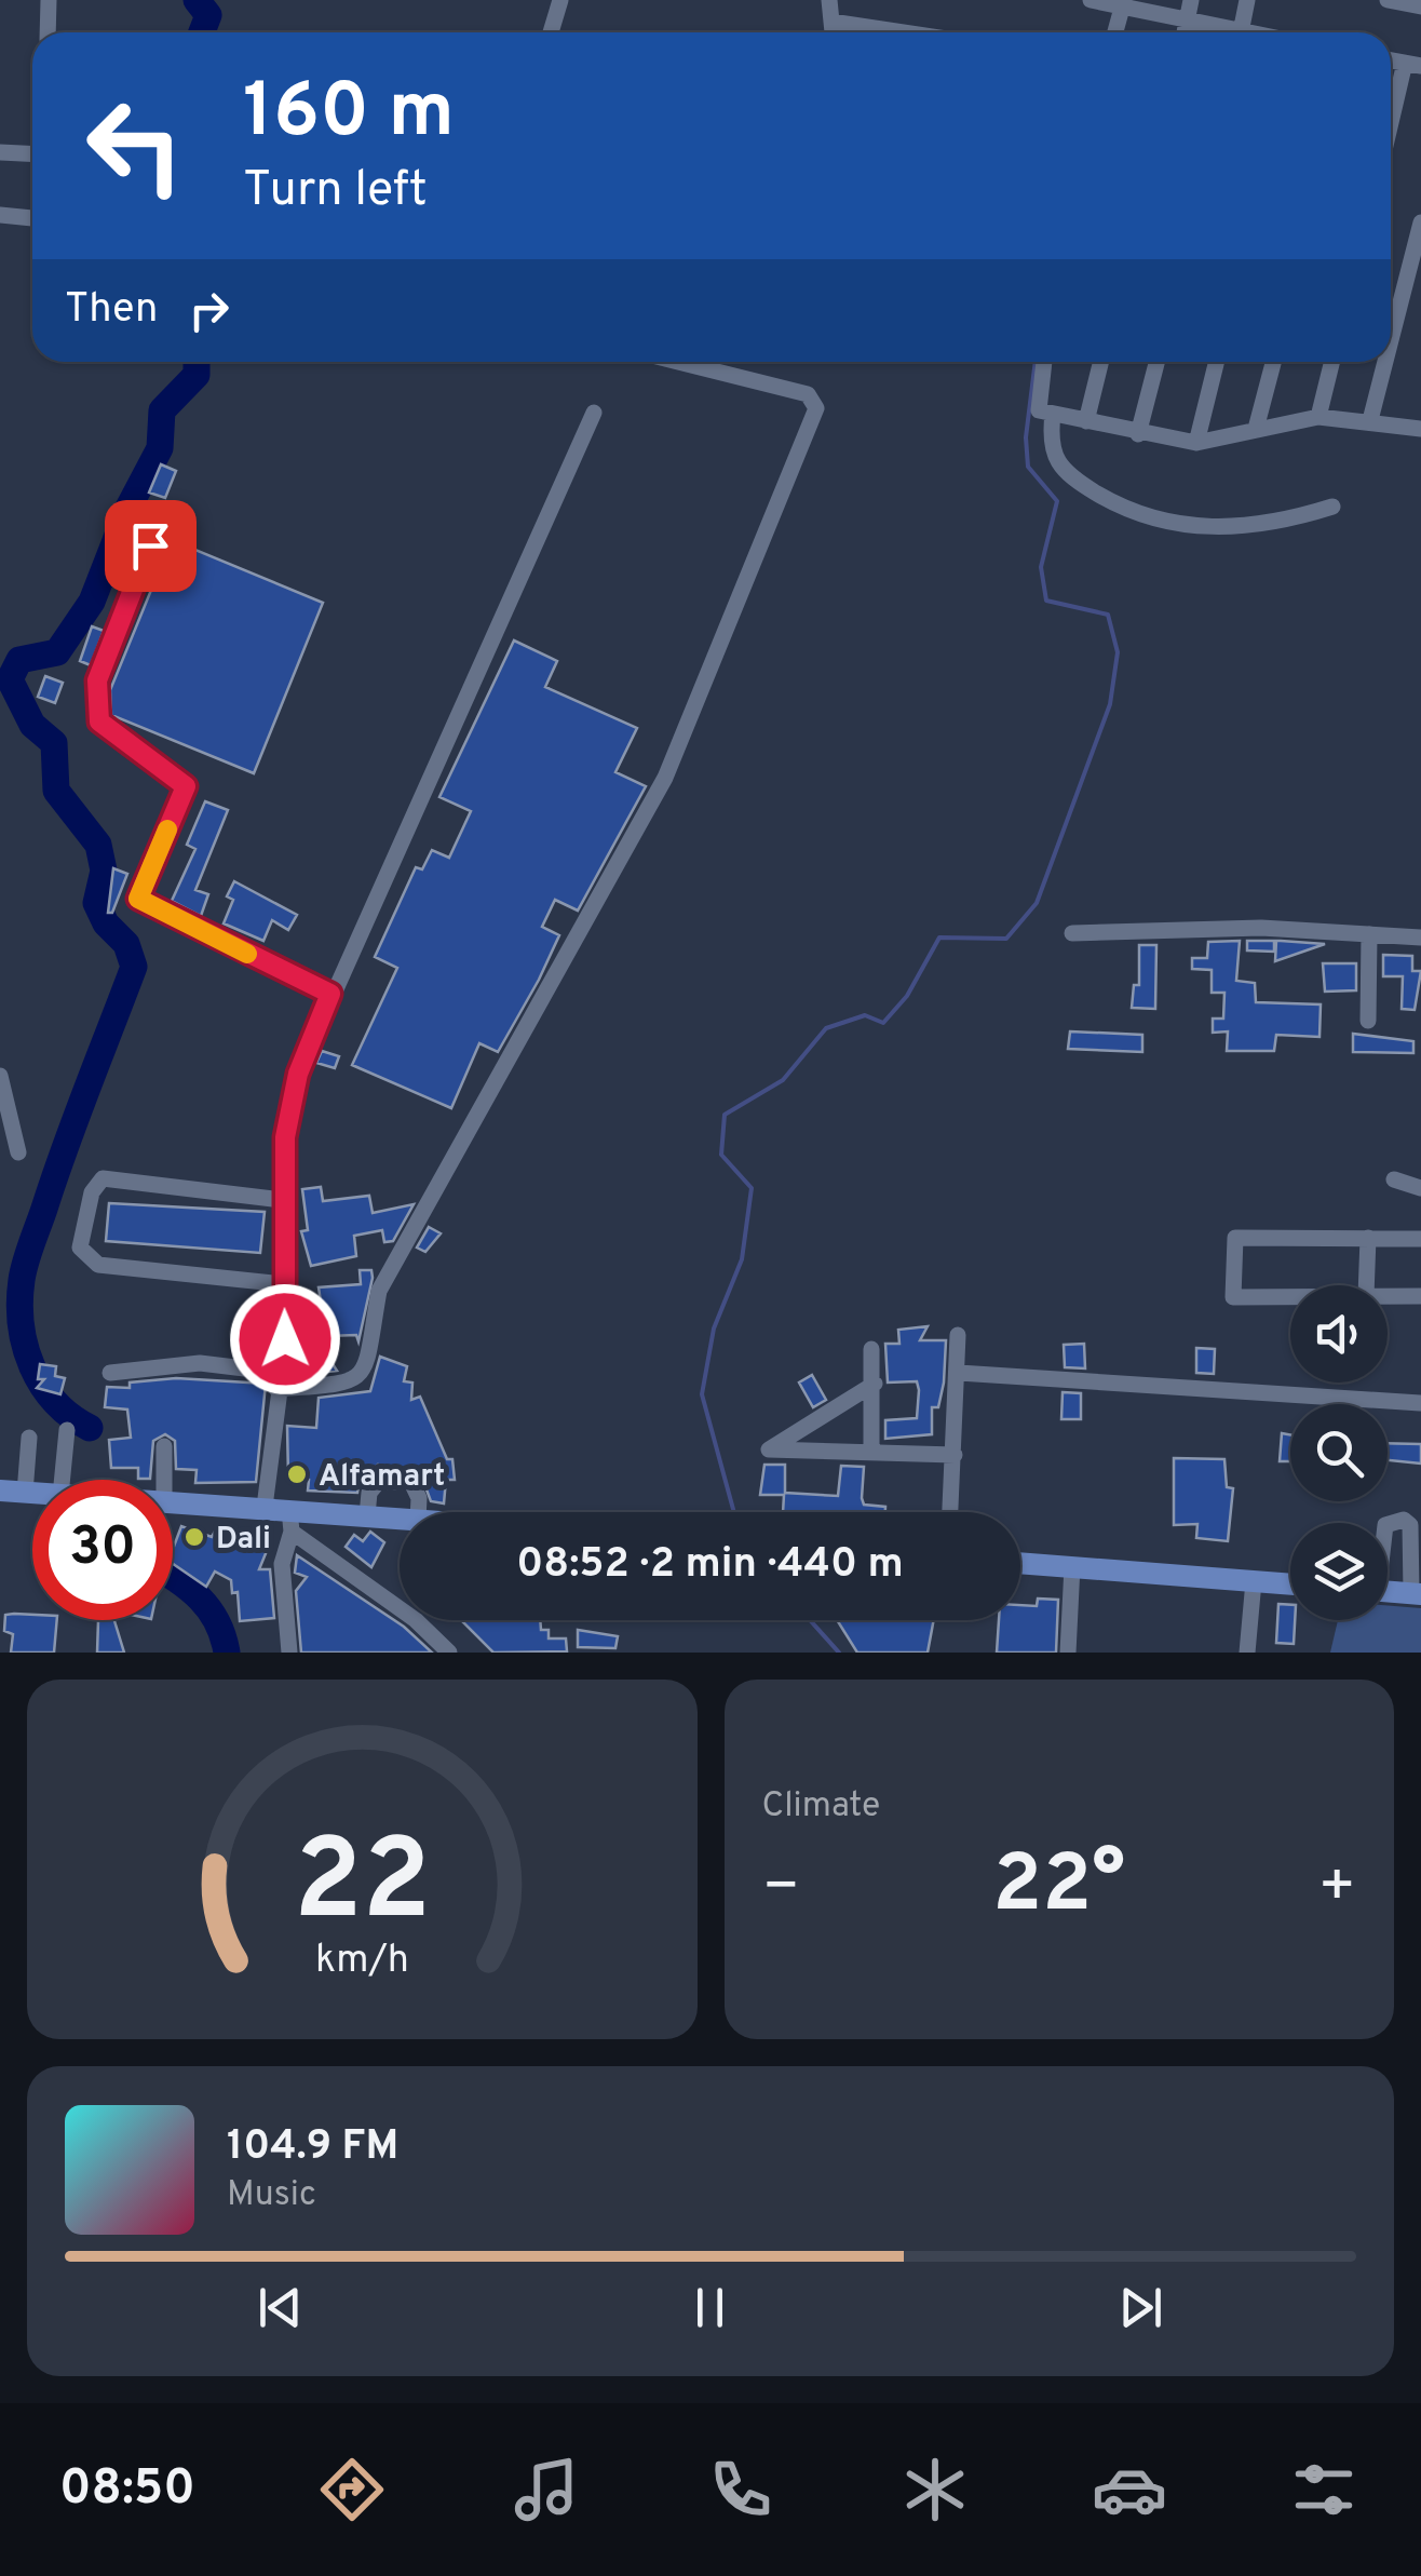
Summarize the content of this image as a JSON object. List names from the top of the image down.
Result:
{
  "places": ["Alfamart", "Dali"],
  "page": {
    "turn": ["160 m", "Turn left"],
    "then": "Then",
    "limit": "30",
    "trip": "08:52 · 2 min · 440 m",
    "tile": "Climate",
    "heat": ["−", "22°", "+"],
    "song": ["104.9 FM", "Music"],
    "tabs": "08:50",
    "gauge": ["22", "km/h"]
  }
}
